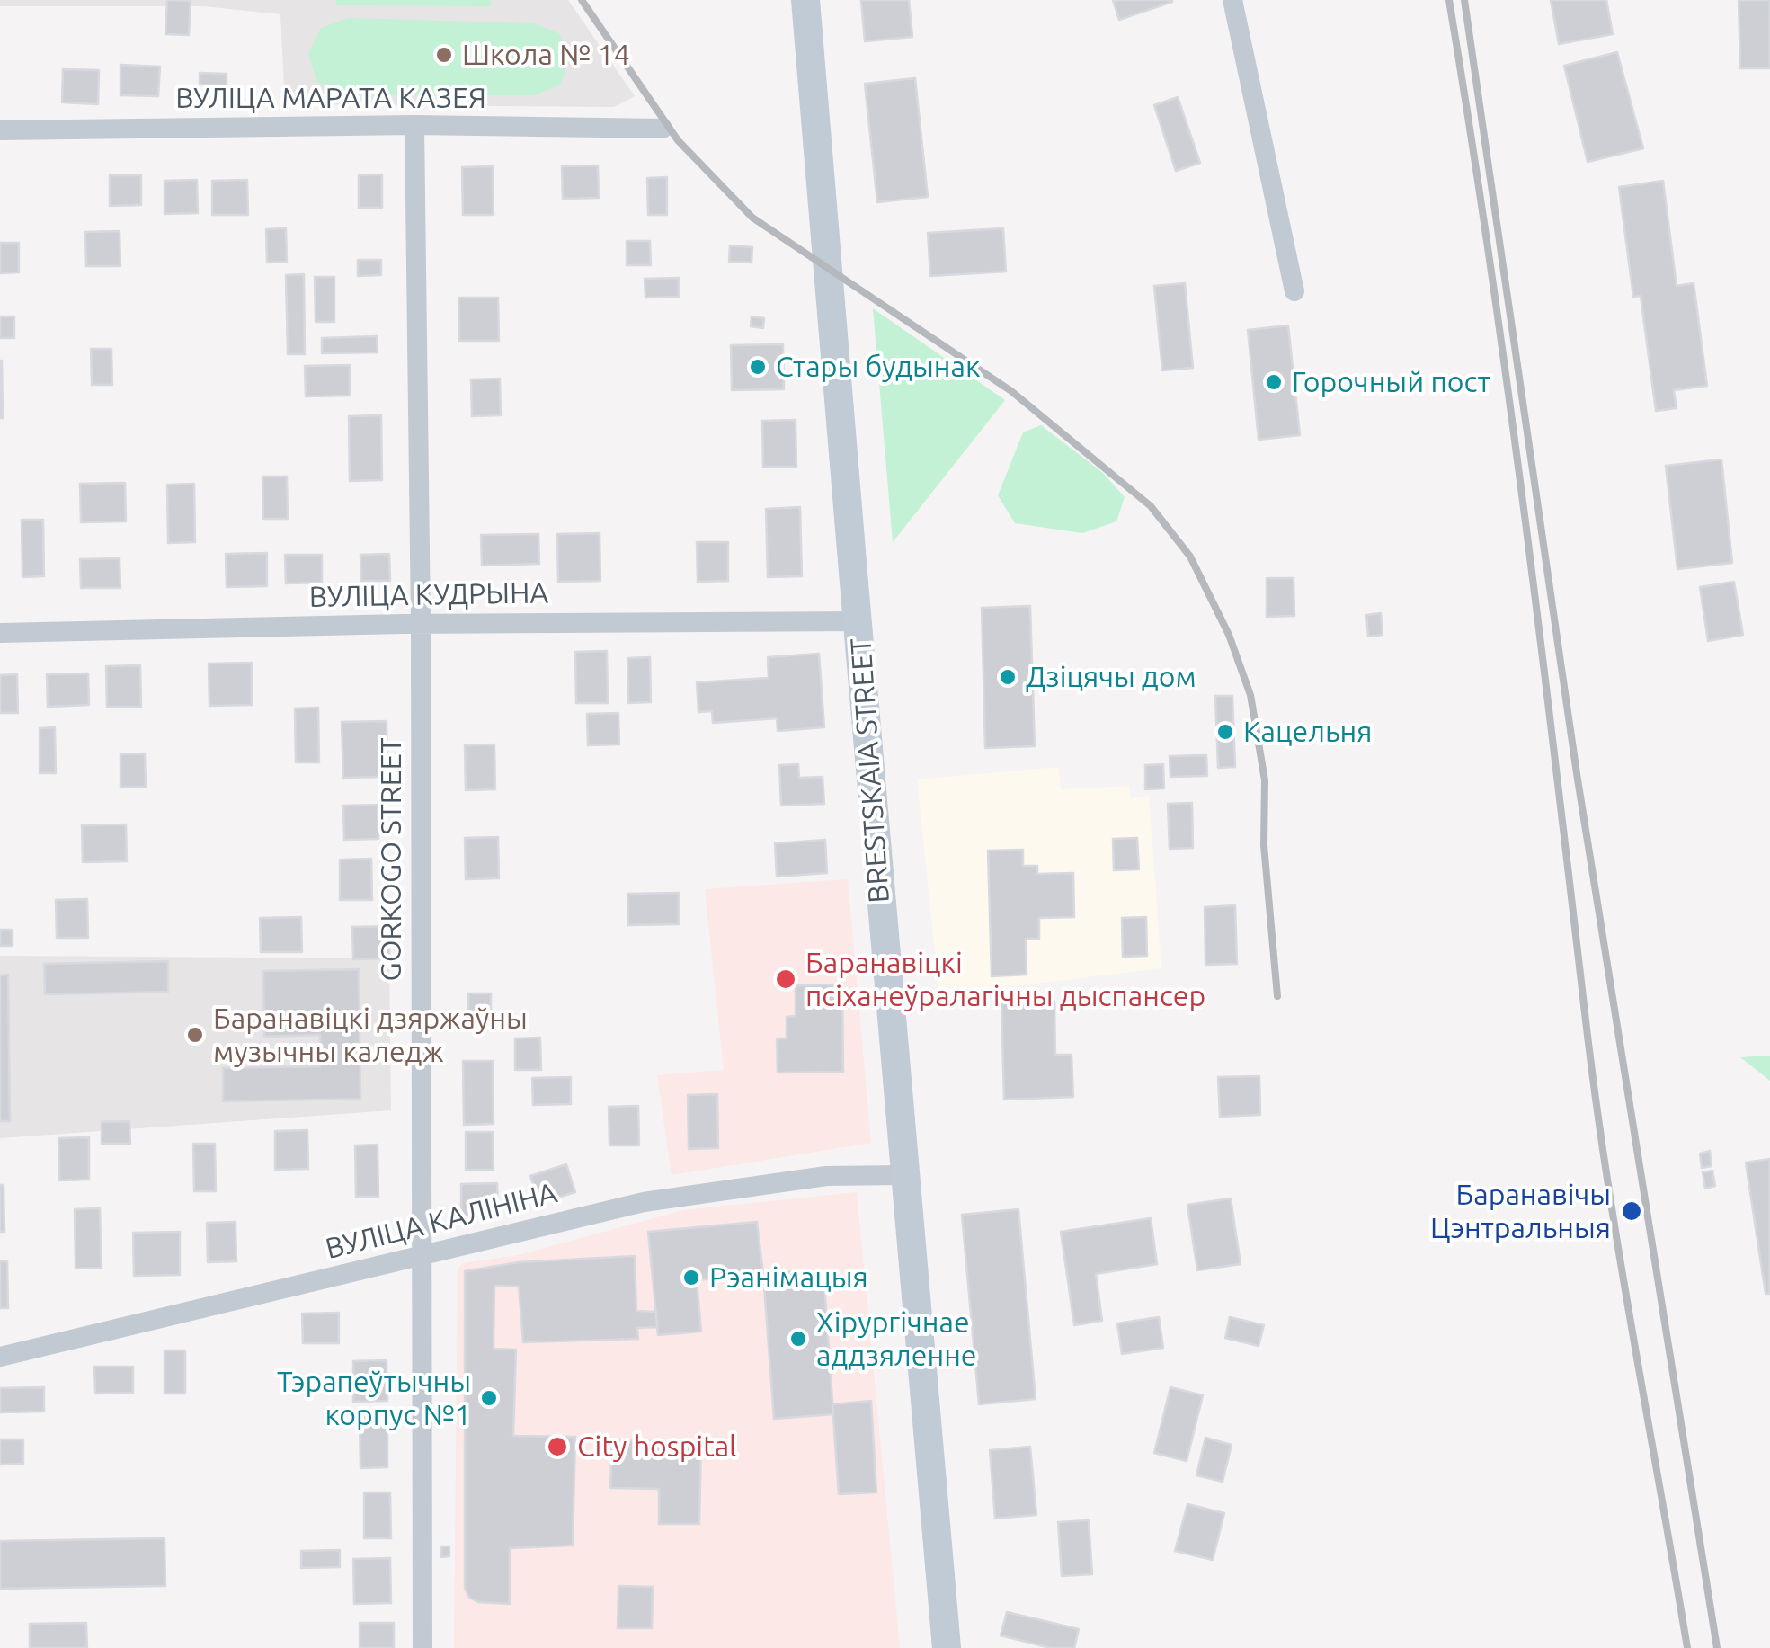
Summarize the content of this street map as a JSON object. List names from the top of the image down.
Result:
{
  "streets": {
    "main road": ["BRESTSKAIA STREET"],
    "street": [
      "ВУЛІЦА МАРАТА КАЗЕЯ",
      "ВУЛІЦА КУДРЫНА",
      "GORKOGO STREET",
      "ВУЛІЦА КАЛІНІНА"
    ]
  },
  "crossings": [
    ["ВУЛІЦА МАРАТА КАЗЕЯ", "GORKOGO STREET"],
    ["ВУЛІЦА КУДРЫНА", "BRESTSKAIA STREET"],
    ["ВУЛІЦА КУДРЫНА", "GORKOGO STREET"],
    ["BRESTSKAIA STREET", "ВУЛІЦА КАЛІНІНА"],
    ["GORKOGO STREET", "ВУЛІЦА КАЛІНІНА"]
  ],
  "places": [
    "Школа № 14",
    "Стары будынак",
    "Горочный пост",
    "Дзіцячы дом",
    "Кацельня",
    "Баранавіцкі псіханеўралагічны дыспансер",
    "Баранавіцкі дзяржаўны музычны каледж",
    "Баранавічы Цэнтральныя",
    "Рэанімацыя",
    "Хірургічнае аддзяленне",
    "Тэрапеўтычны корпус №1",
    "City hospital"
  ]
}
